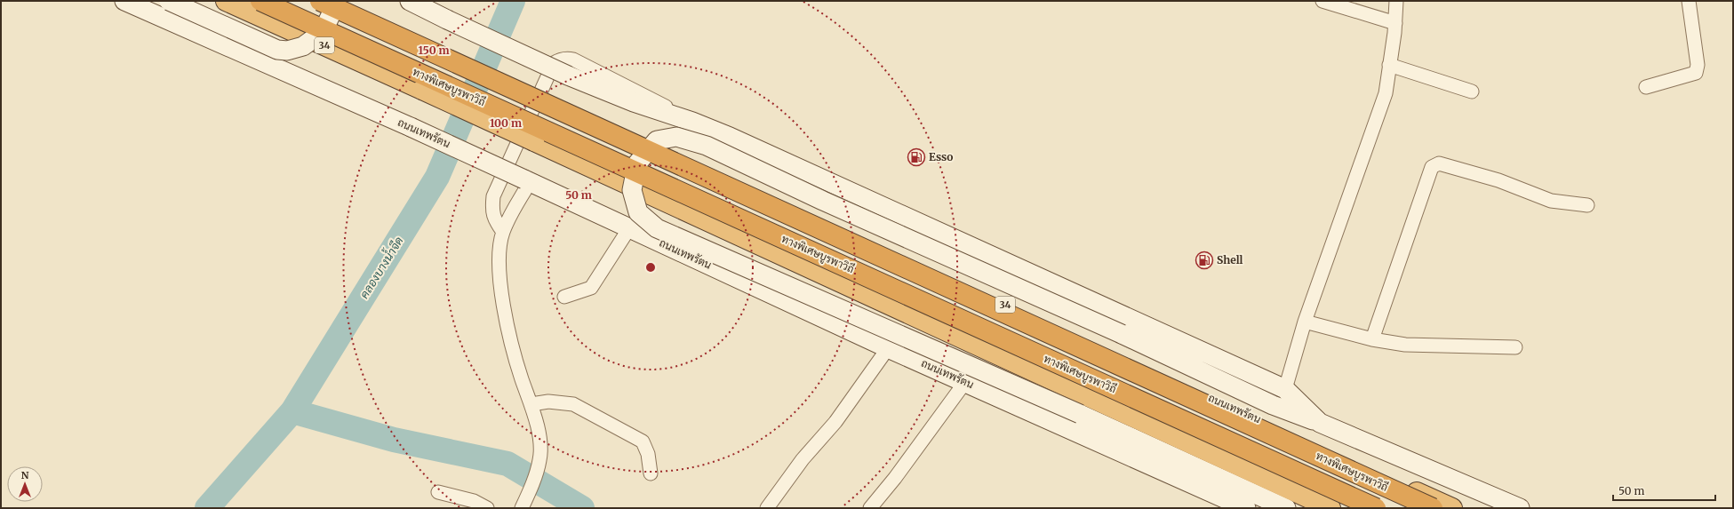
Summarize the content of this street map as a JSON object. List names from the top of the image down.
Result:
{
  "streets": {
    "highway": ["34", "ทางพิเศษบูรพาวิถี", "ถนนเทพรัตน"]
  },
  "water": ["คลองบางน้ำจืด"],
  "places": {
    "fuel station": ["Esso", "Shell"]
  },
  "scale_bar": "50 m",
  "north": "top",
  "rings": ["150 m", "100 m", "50 m"]
}
